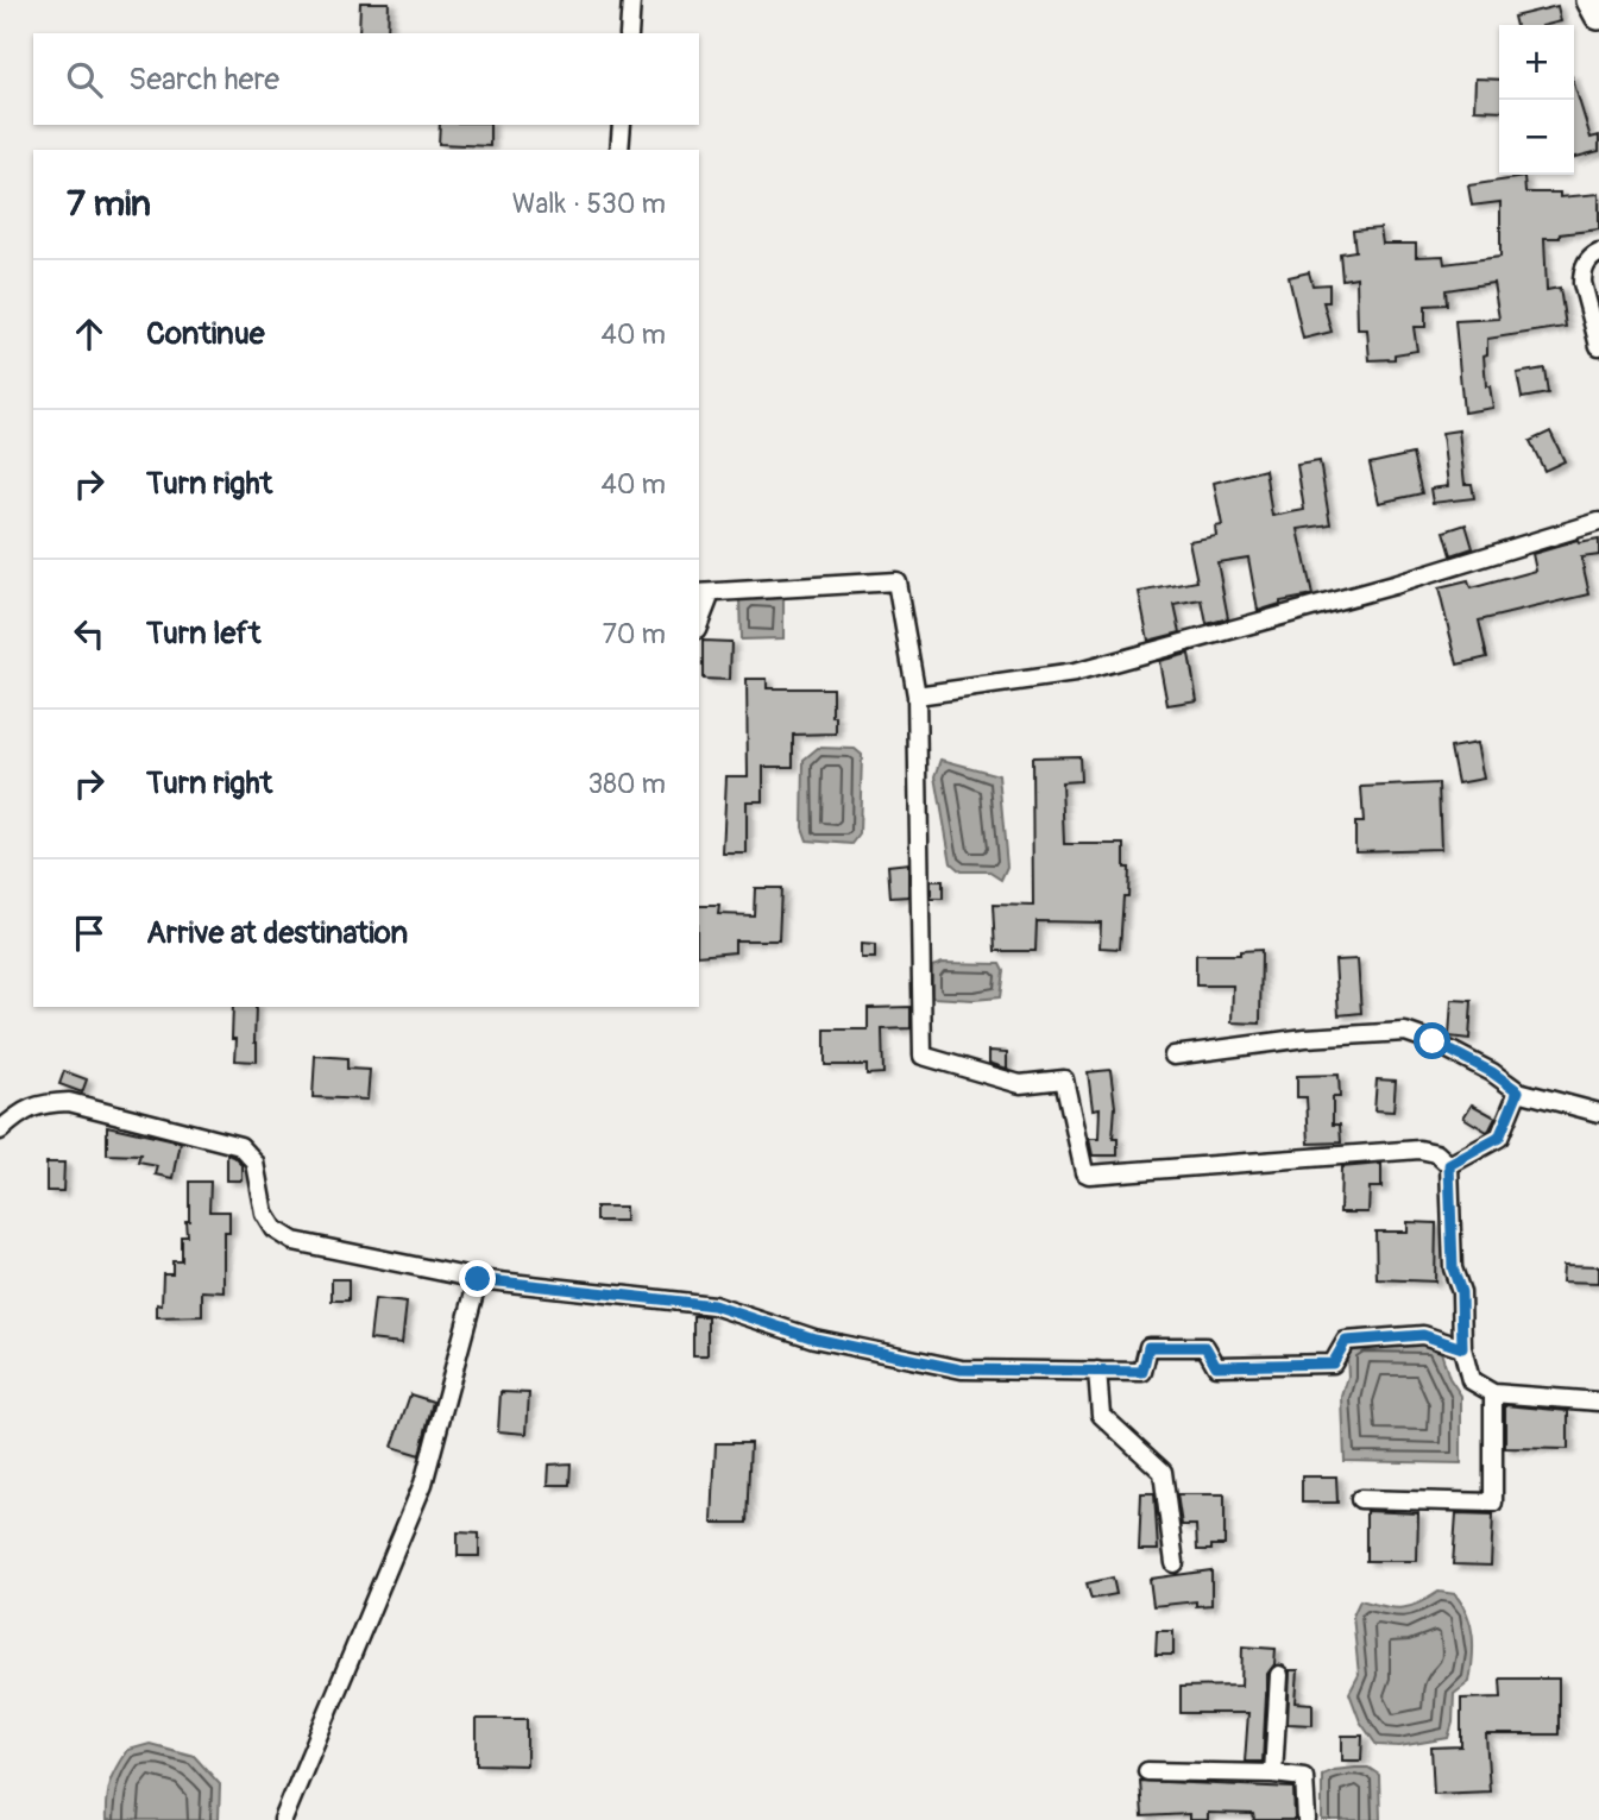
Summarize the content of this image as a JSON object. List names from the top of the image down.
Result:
{
  "page": {
    "map_buttons": ["+", "−"],
    "search": "Search here",
    "heading": ["7 min", "Walk · 530 m"],
    "list": [
      ["Continue", "40 m"],
      ["Turn right", "40 m"],
      ["Turn left", "70 m"],
      ["Turn right", "380 m"],
      "Arrive at destination"
    ]
  }
}
